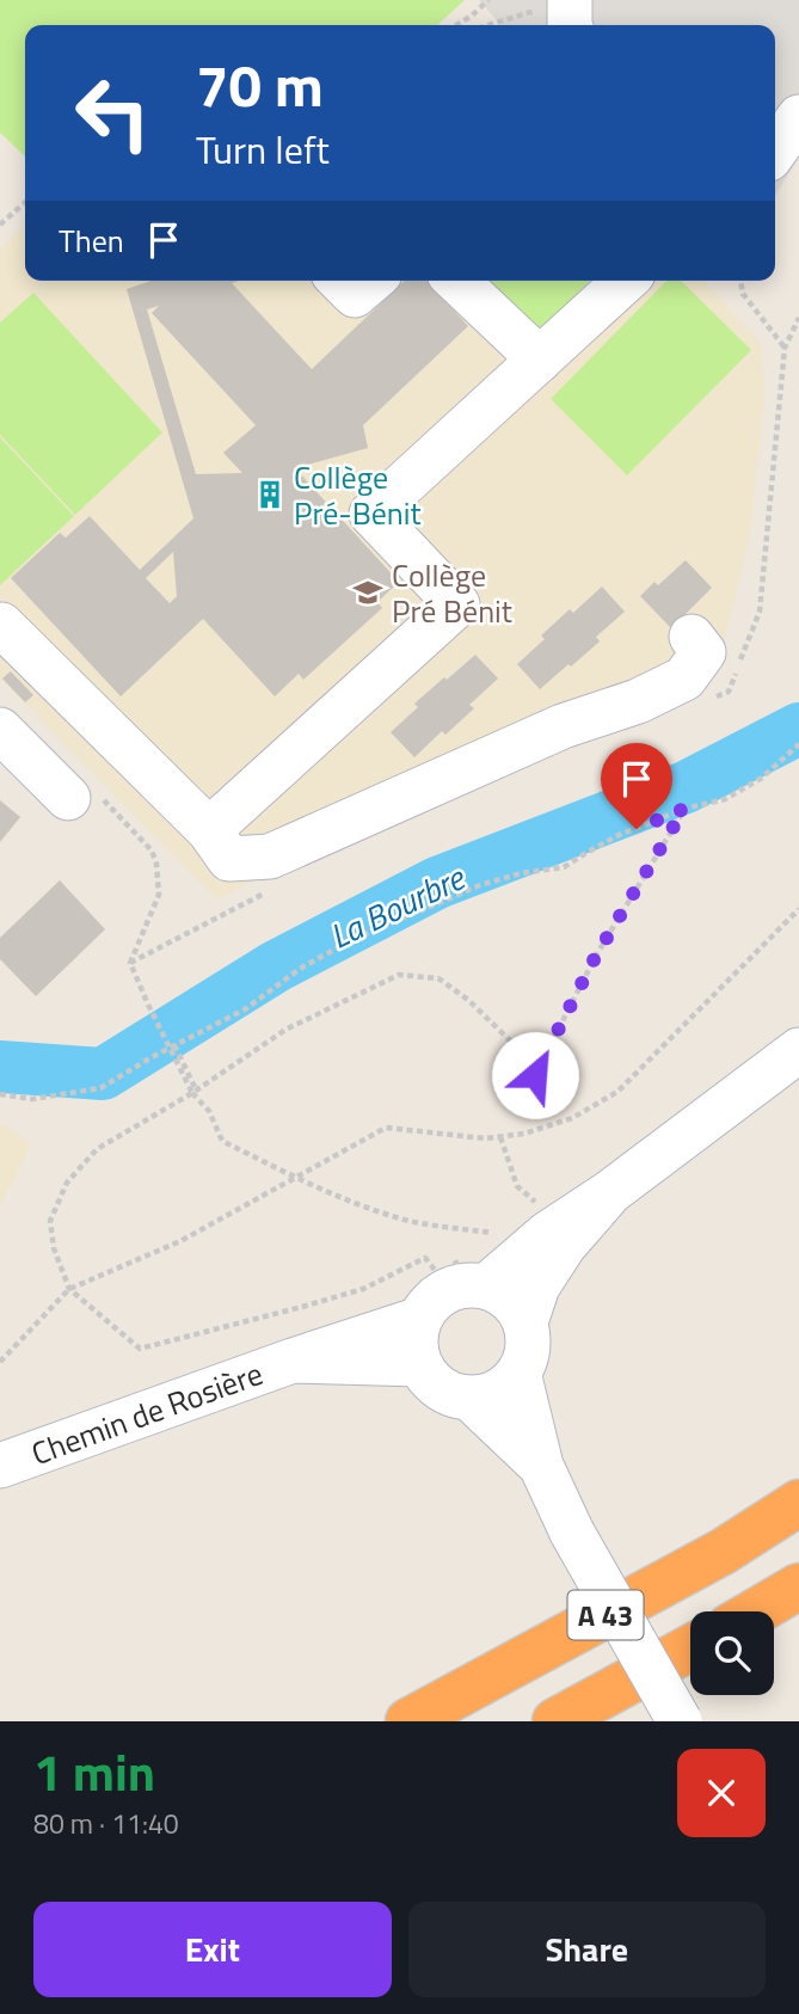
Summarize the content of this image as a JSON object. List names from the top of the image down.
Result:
{
  "streets": {
    "highway": ["A 43"],
    "street": ["Chemin de Rosière"]
  },
  "water": ["La Bourbre"],
  "places": {
    "building": ["Collège Pré-Bénit"],
    "school or university": ["Collège Pré Bénit"]
  },
  "page": {
    "turn": ["70 m", "Turn left"],
    "then": "Then",
    "heading": ["1 min", "80 m · 11:40"],
    "buttons": ["Exit", "Share"]
  }
}
